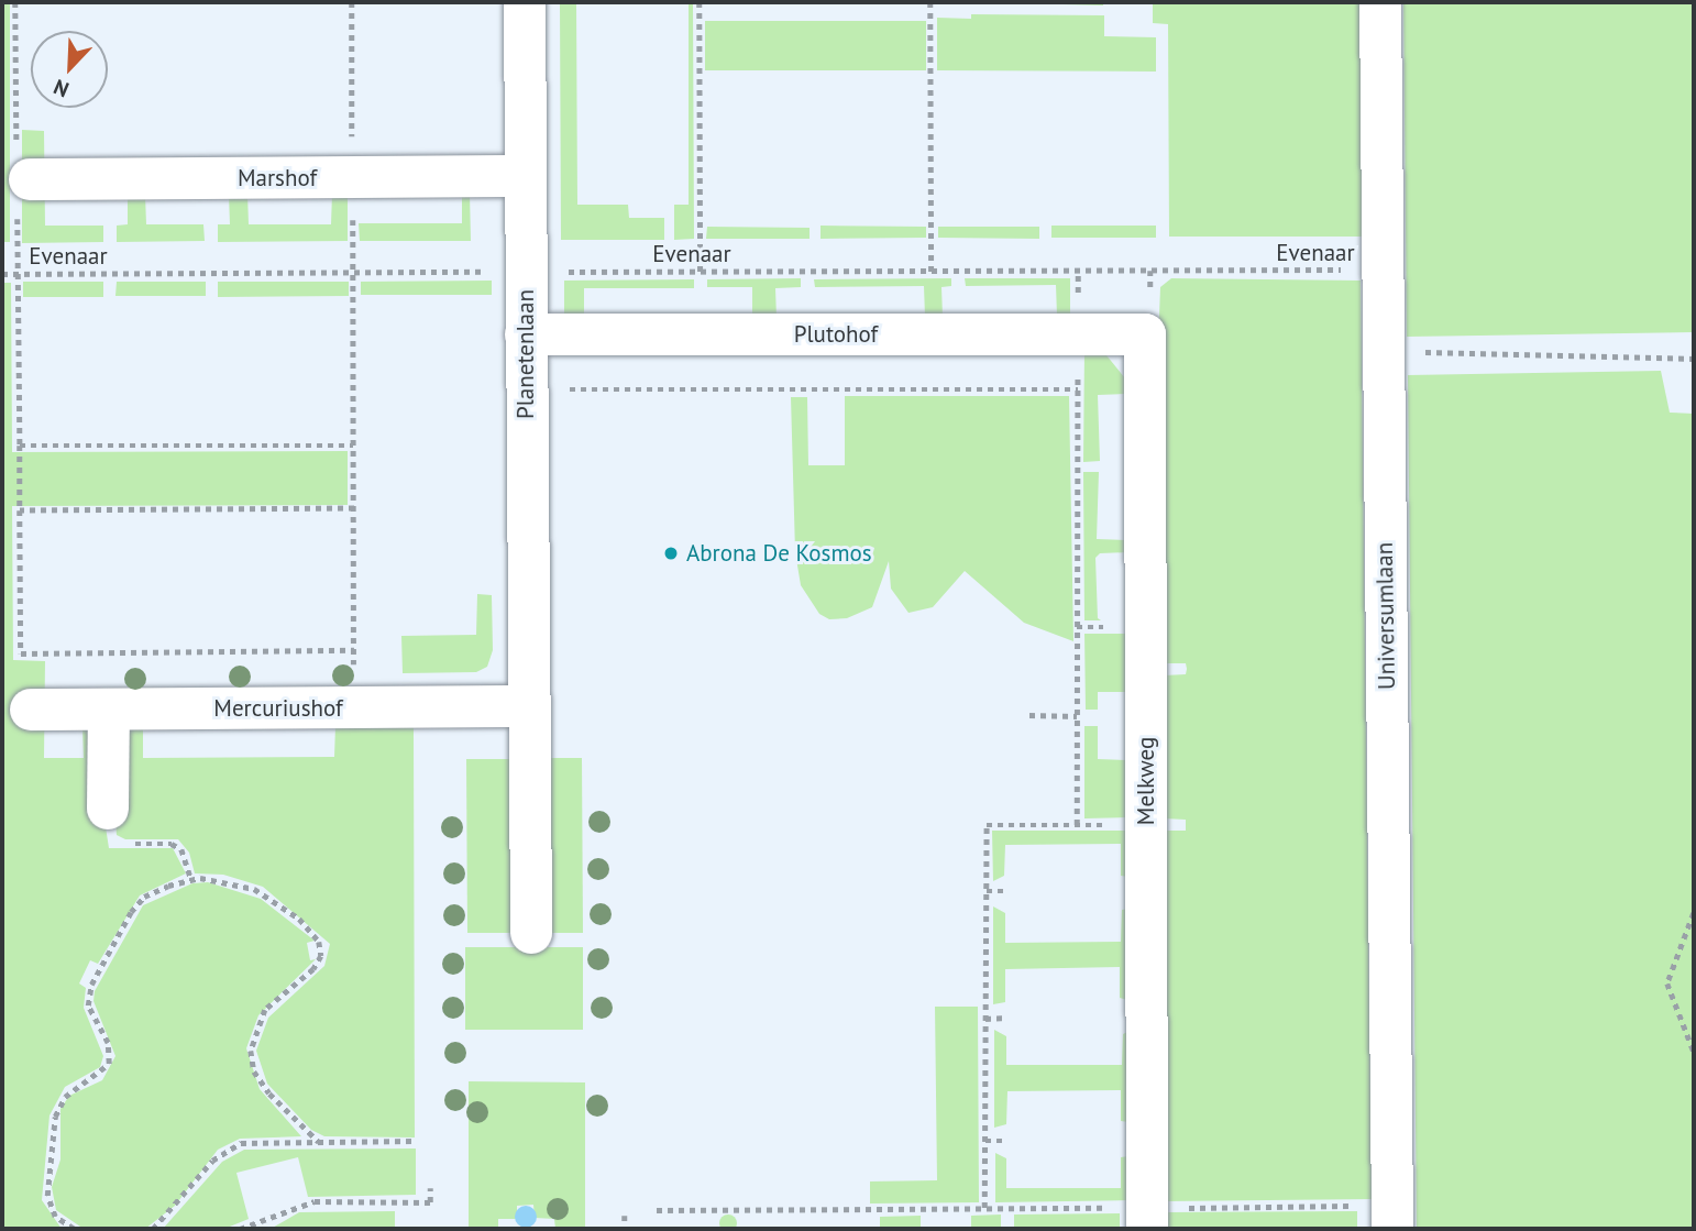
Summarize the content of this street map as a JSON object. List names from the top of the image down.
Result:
{
  "streets": {
    "street": [
      "Marshof",
      "Plutohof",
      "Planetenlaan",
      "Universumlaan",
      "Mercuriushof",
      "Melkweg"
    ],
    "path": ["Evenaar"]
  },
  "crossings": [
    ["Marshof", "Planetenlaan"],
    ["Evenaar", "Planetenlaan"],
    ["Evenaar", "Universumlaan"],
    ["Plutohof", "Planetenlaan"],
    ["Plutohof", "Melkweg"],
    ["Planetenlaan", "Mercuriushof"]
  ],
  "places": ["Abrona De Kosmos"],
  "north": "bottom left"
}
